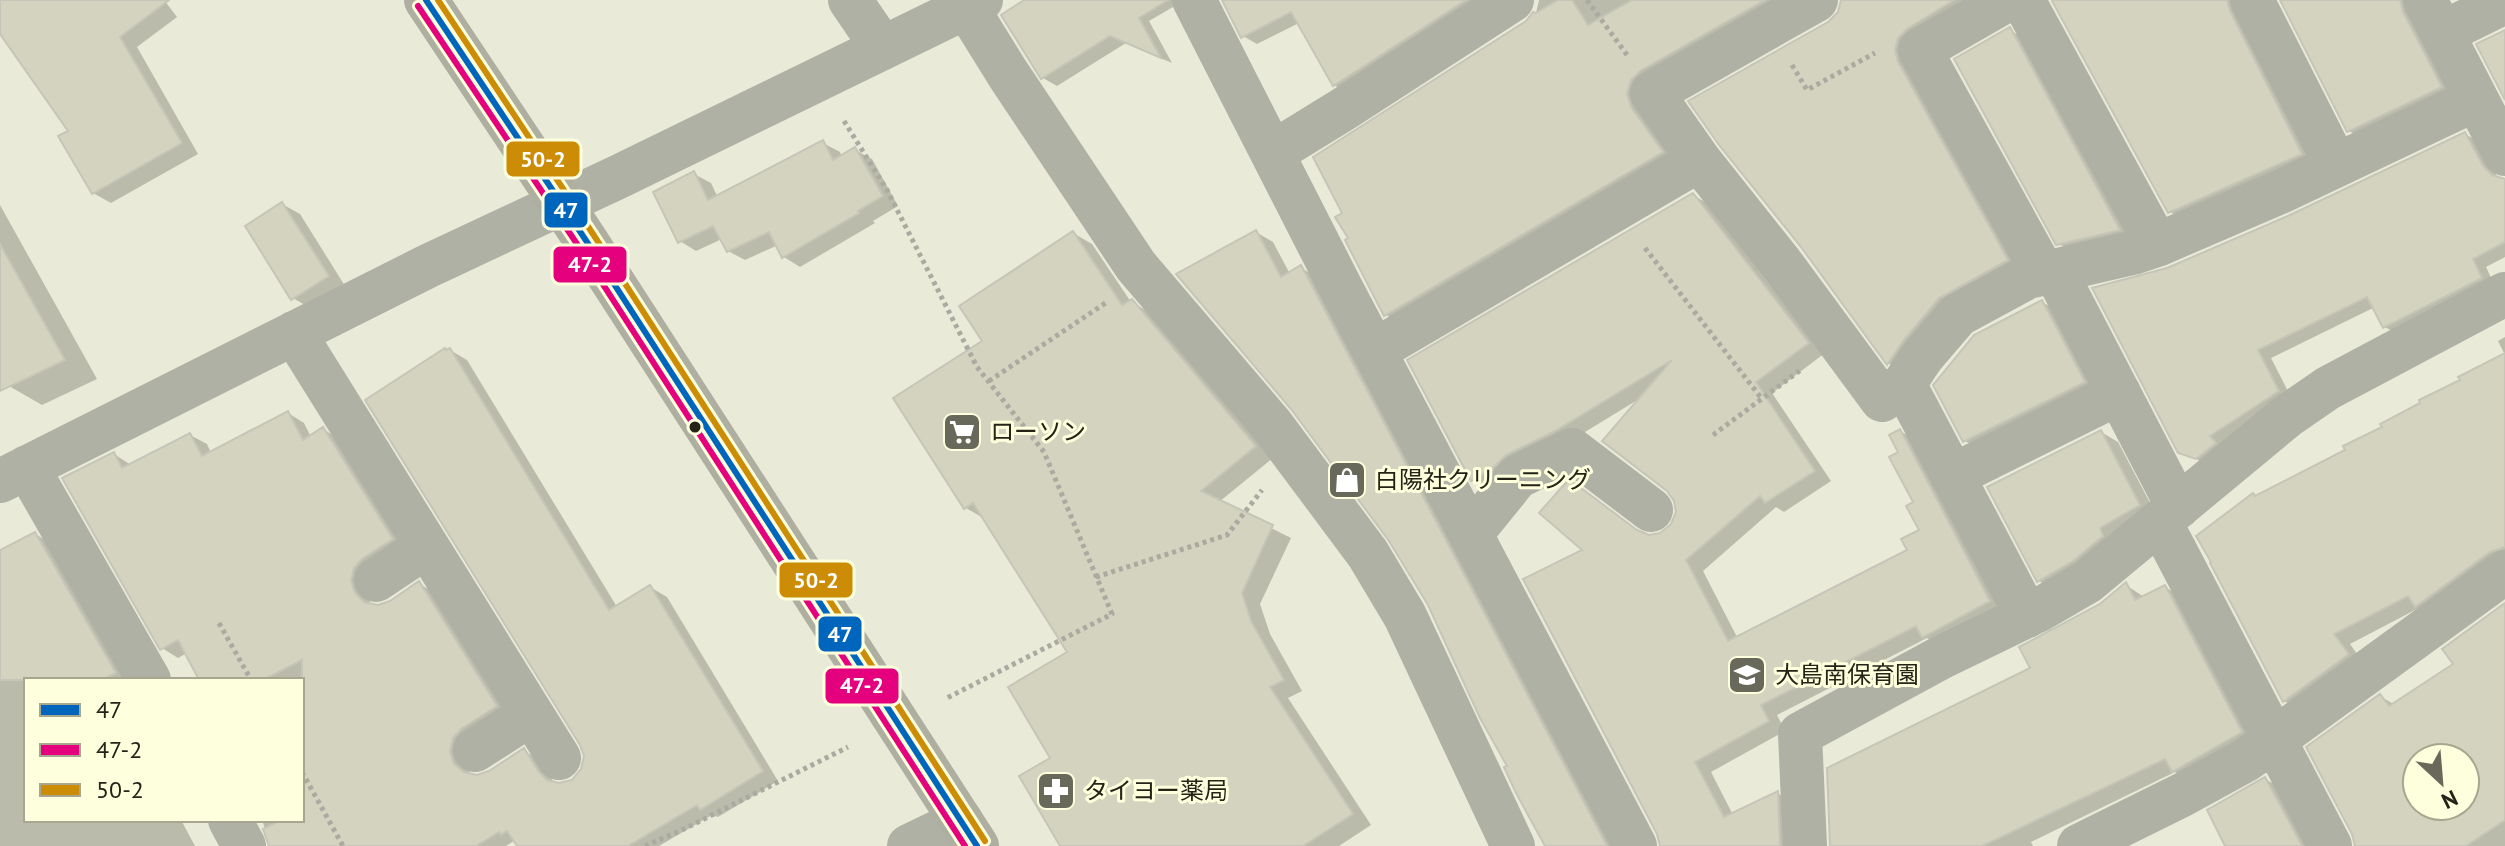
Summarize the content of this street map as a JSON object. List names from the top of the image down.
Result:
{
  "places": {
    "supermarket": ["ローソン"],
    "shop": ["白陽社クリーニング"],
    "school or university": ["大島南保育園"],
    "pharmacy": ["タイヨー薬局"]
  },
  "lines": ["transit line 47", "transit line 50-2", "transit line 47-2"],
  "legend": ["47", "47-2", "50-2"],
  "north": "bottom right"
}
